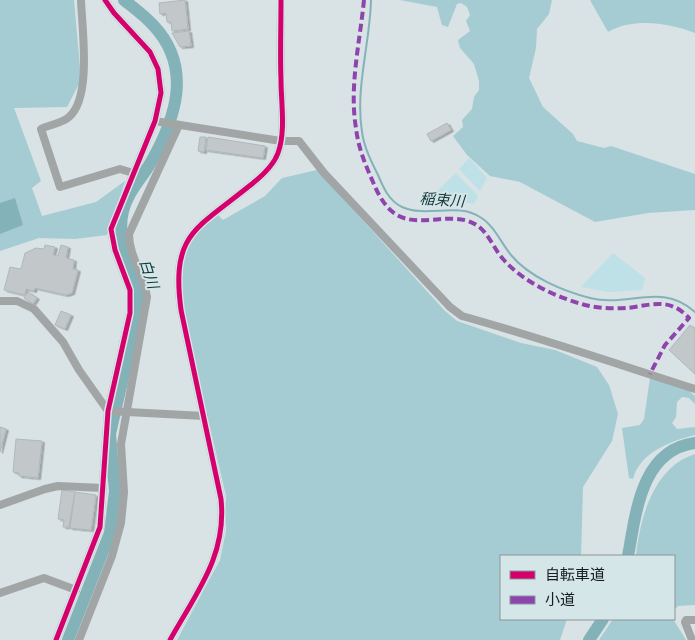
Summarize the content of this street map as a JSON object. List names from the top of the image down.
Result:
{
  "water": ["稲束川", "白川"],
  "legend": ["自転車道", "小道"]
}
